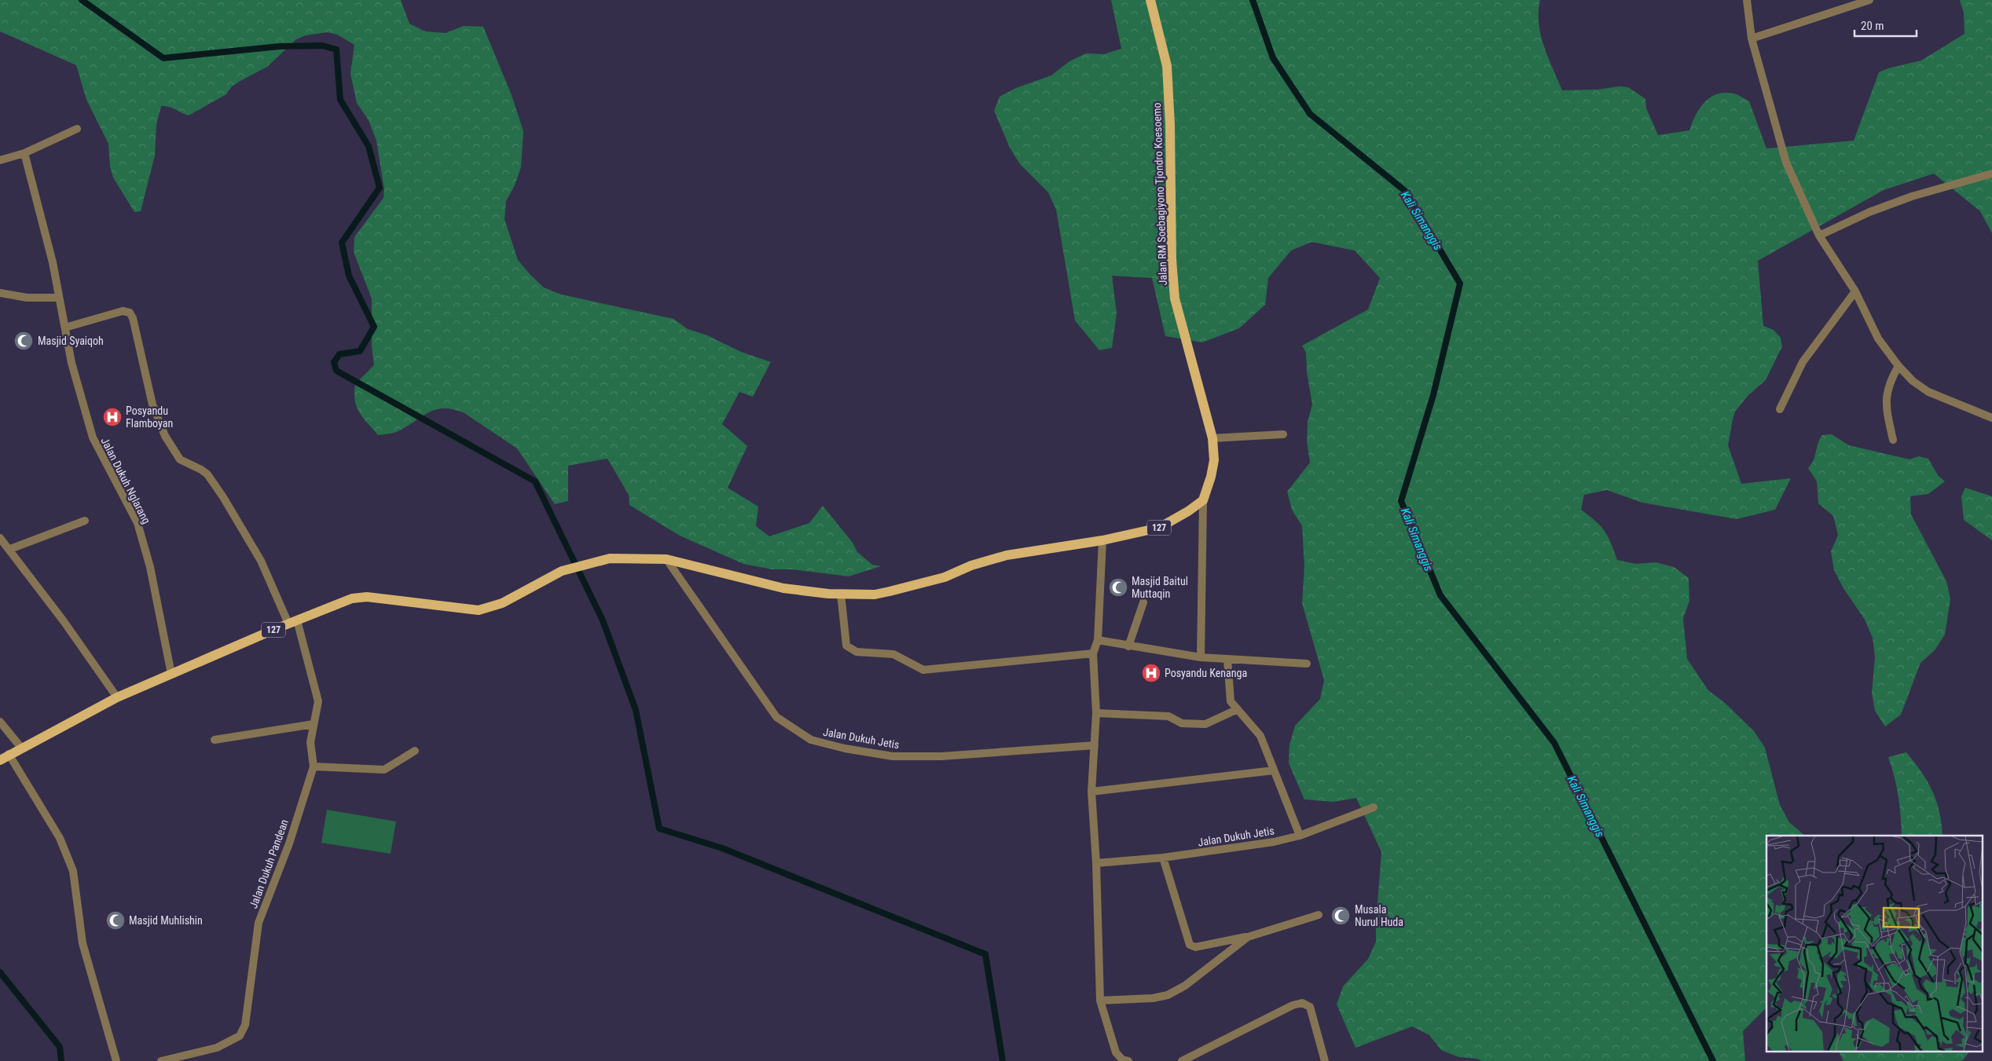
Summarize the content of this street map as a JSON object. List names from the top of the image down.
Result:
{
  "streets": {
    "main road": ["Jalan RM Soebagiyono Tjondro Koesoemo", "127"],
    "street": ["Jalan Dukuh Nglarang", "Jalan Dukuh Jetis", "Jalan Dukuh Pandean"]
  },
  "crossings": [
    ["Jalan RM Soebagiyono Tjondro Koesoemo", "127"],
    ["Jalan Dukuh Nglarang", "127"],
    ["Jalan Dukuh Nglarang", "Jalan Dukuh Pandean"],
    ["127", "Jalan Dukuh Jetis"],
    ["127", "Jalan Dukuh Pandean"]
  ],
  "water": ["Kali Simanggis"],
  "places": {
    "mosque": [
      "Masjid Syaiqoh",
      "Masjid Baitul Muttaqin",
      "Musala Nurul Huda",
      "Masjid Muhlishin"
    ],
    "hospital": ["Posyandu Flamboyan", "Posyandu Kenanga"]
  },
  "scale_bar": "20 m"
}
